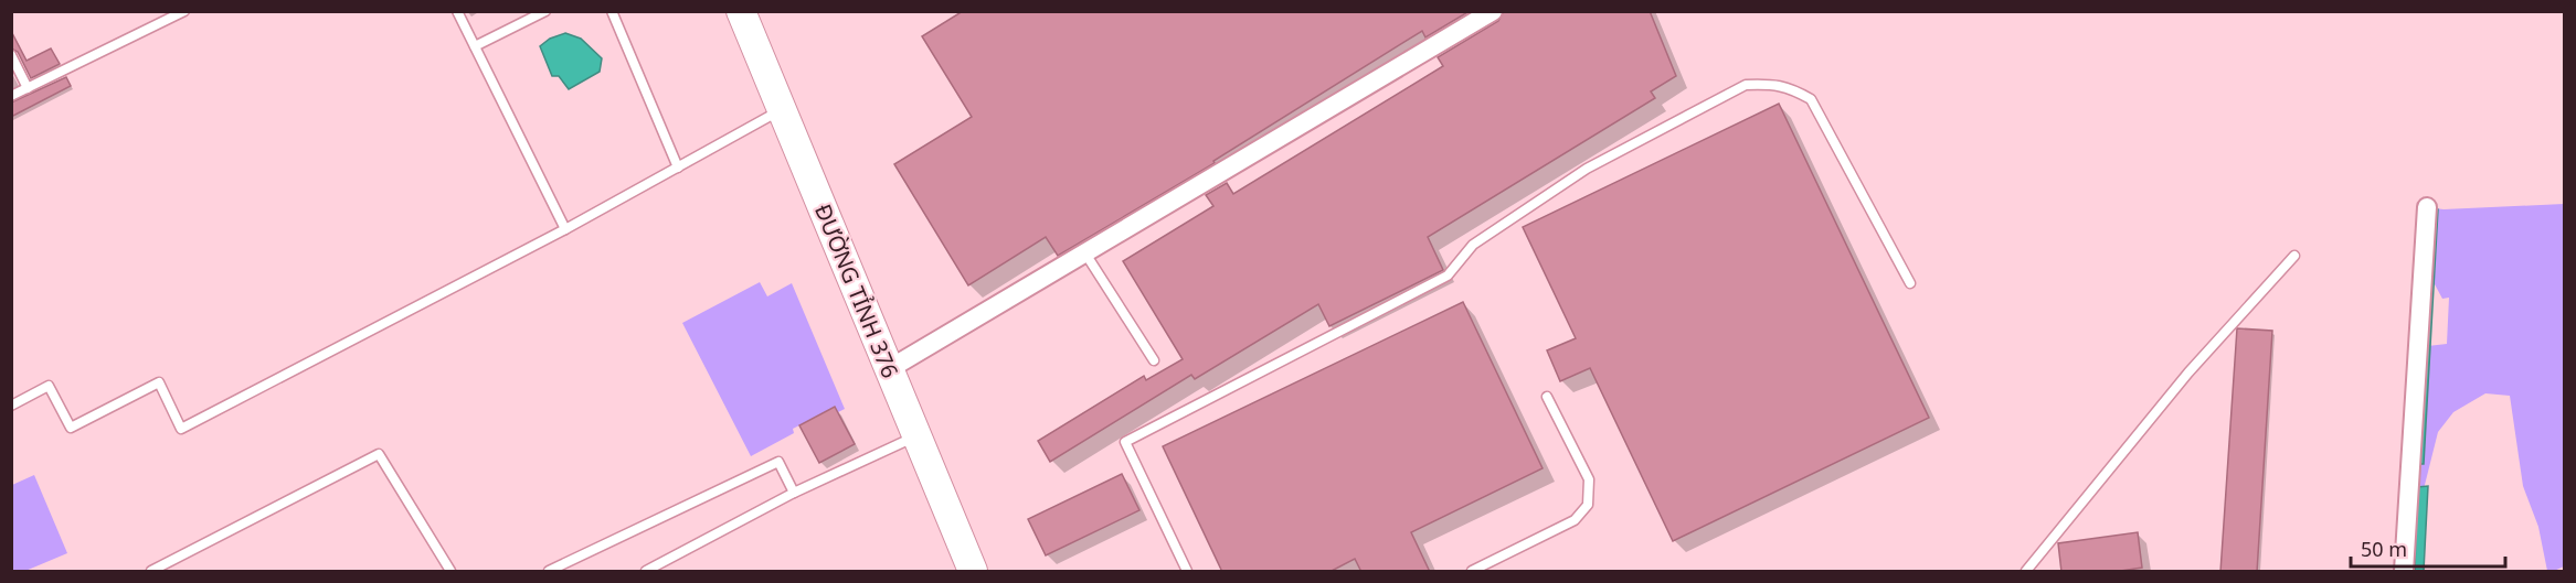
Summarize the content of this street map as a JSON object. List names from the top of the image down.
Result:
{
  "streets": {
    "main road": ["ĐƯỜNG TỈNH 376"]
  },
  "scale_bar": "50 m"
}
